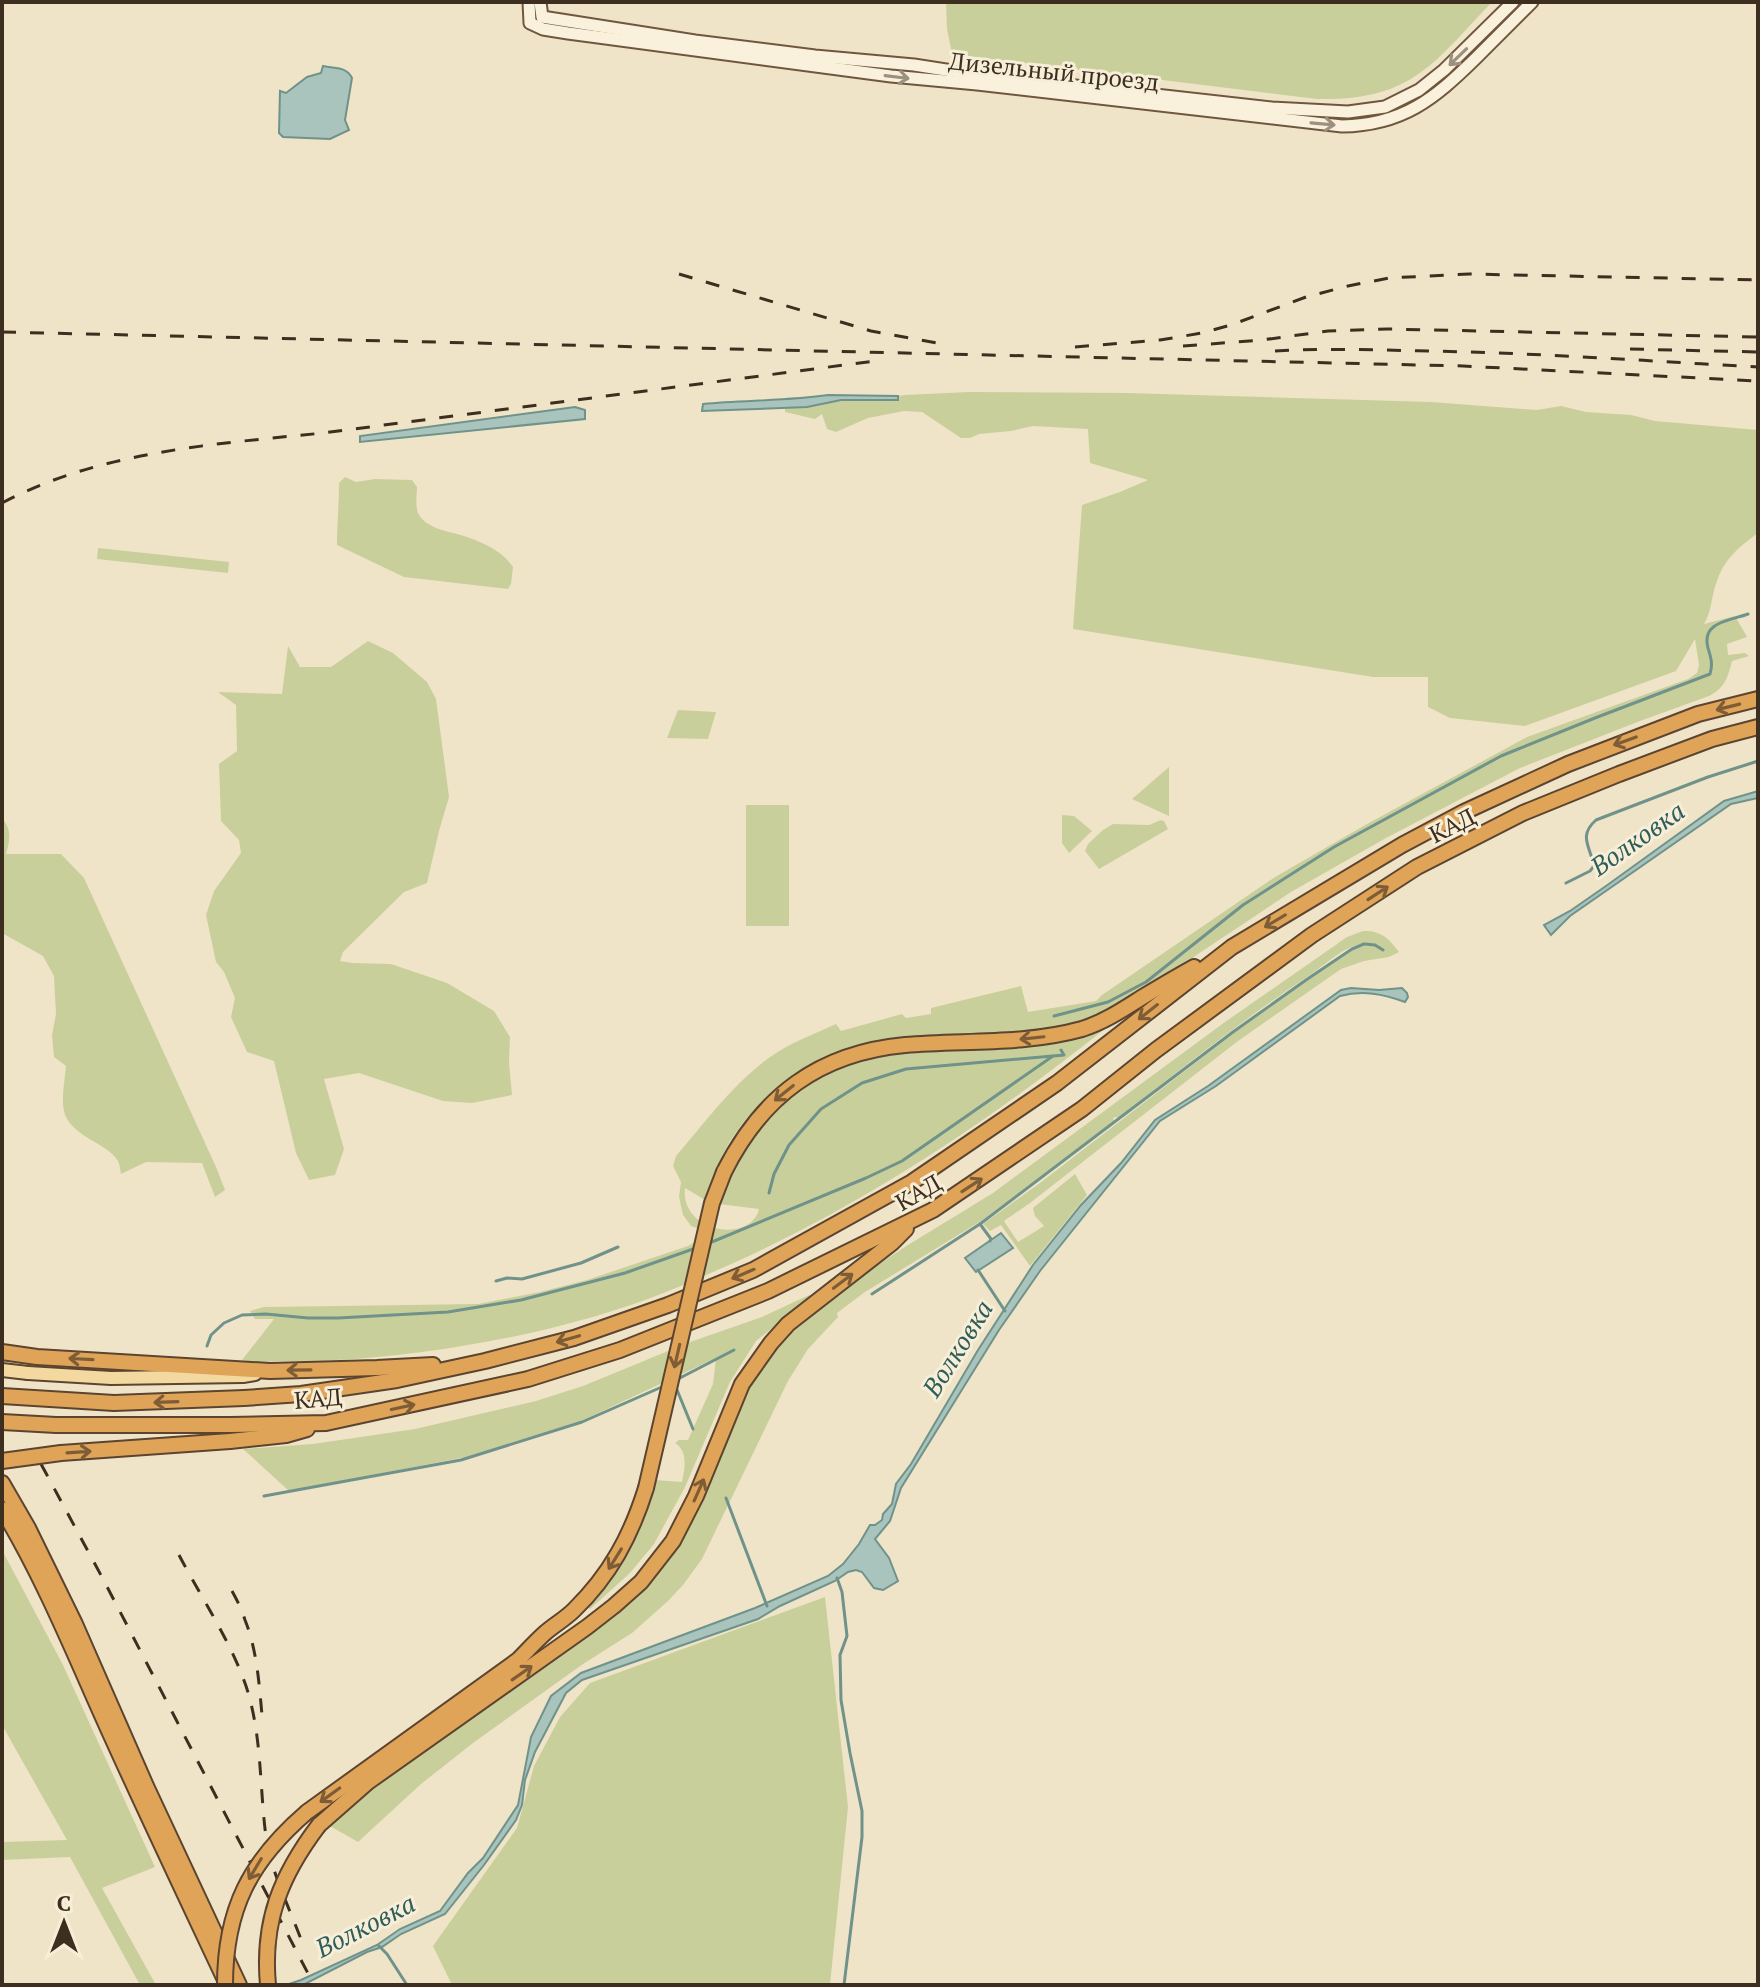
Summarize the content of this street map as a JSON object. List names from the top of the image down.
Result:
{
  "streets": {
    "highway": ["КАД"],
    "street": ["Дизельный проезд"]
  },
  "water": ["Волковка"],
  "north": "top"
}
